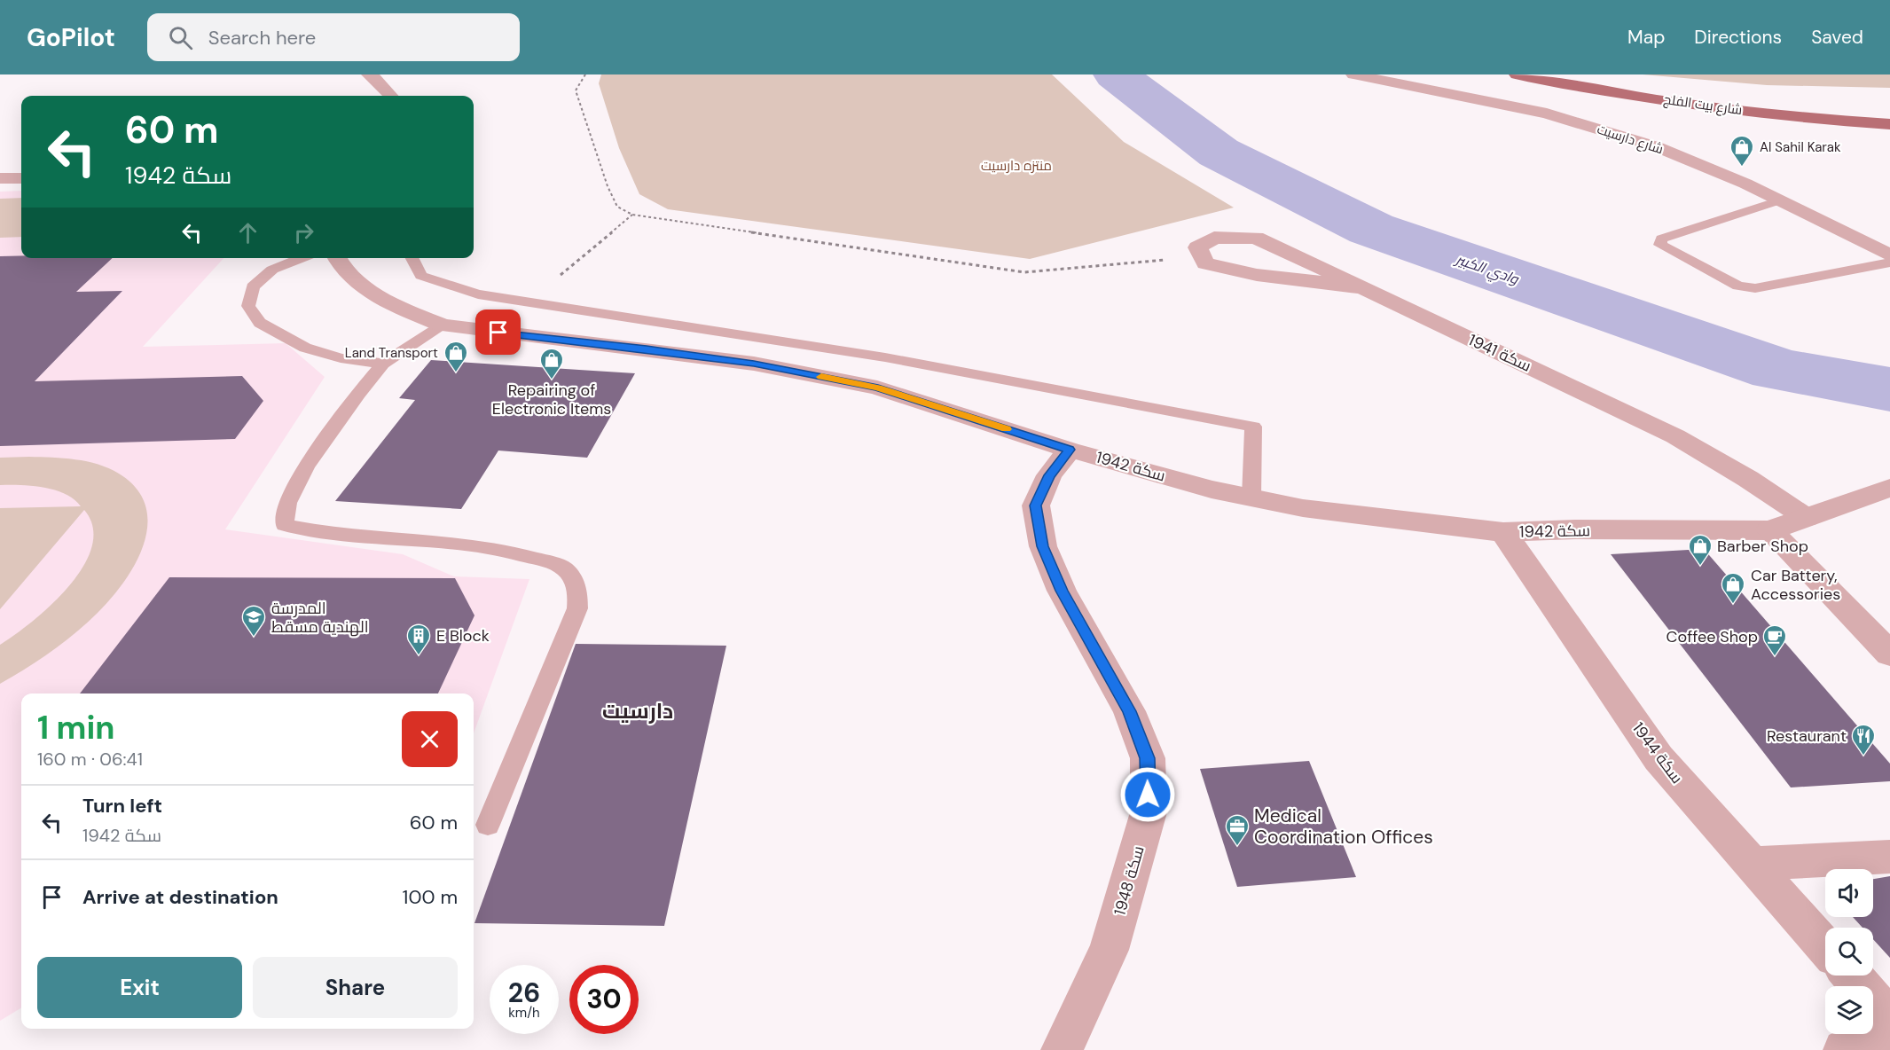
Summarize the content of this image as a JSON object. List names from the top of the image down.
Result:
{
  "streets": {
    "main road": ["شارع بيت الفلج"],
    "street": [
      "شارع دارسيت",
      "سكة 1941",
      "سكة 1942",
      "سكة 1944",
      "سكة 1948"
    ]
  },
  "crossings": [
    ["سكة 1941", "سكة 1942"],
    ["سكة 1942", "سكة 1944"],
    ["سكة 1942", "سكة 1948"]
  ],
  "districts": ["دارسيت"],
  "water": ["وادي الكبير"],
  "parks": ["منتزه دارسيت"],
  "places": {
    "shop": [
      "Al Sahil Karak",
      "Land Transport",
      "Repairing of Electronic Items",
      "Barber Shop",
      "Car Battery, Accessories"
    ],
    "school or university": ["المدرسة الهندية مسقط"],
    "building": ["E Block"],
    "cafe": ["Coffee Shop"],
    "restaurant": ["Restaurant"],
    "office": ["Medical Coordination Offices"]
  },
  "page": {
    "header": "GoPilot",
    "search": "Search here",
    "nav": ["Map", "Directions", "Saved"],
    "turn": ["60 m", "سكة 1942"],
    "heading": ["1 min", "160 m · 06:41"],
    "list": [
      {
        "name": "Turn left",
        "note": "سكة 1942",
        "value": "60 m"
      },
      {
        "name": "Arrive at destination",
        "value": "100 m"
      }
    ],
    "buttons": ["Exit", "Share"],
    "speed": "26 km/h",
    "limit": "30"
  }
}
